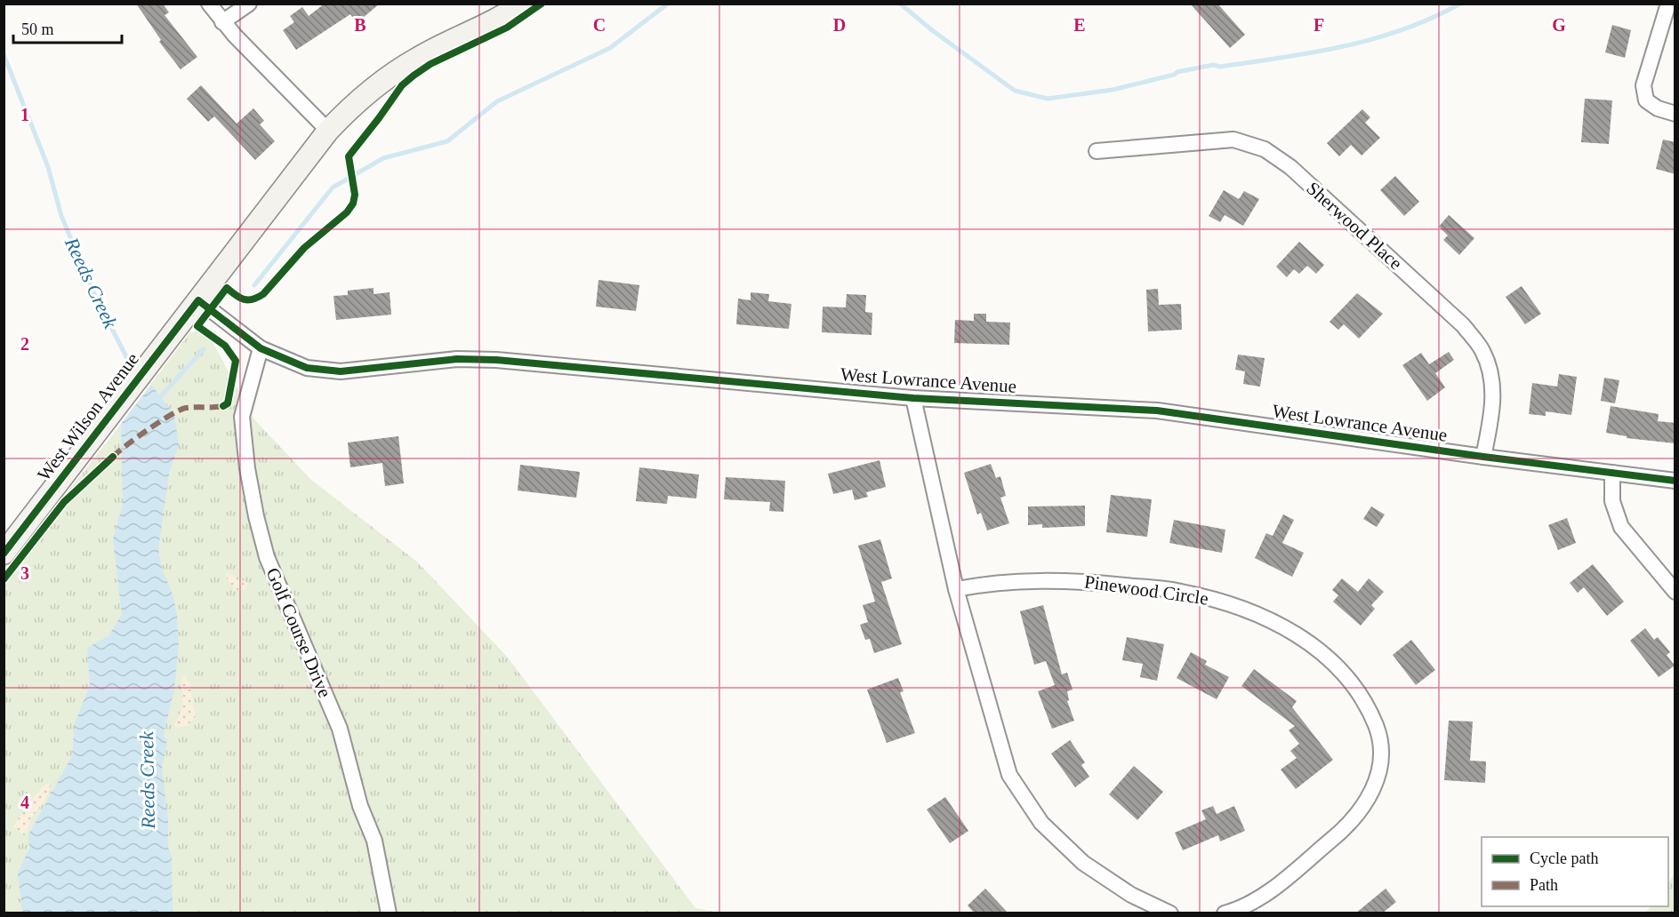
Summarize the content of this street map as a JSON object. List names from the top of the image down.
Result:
{
  "streets": {
    "street": [
      "Sherwood Place",
      "West Lowrance Avenue",
      "West Wilson Avenue",
      "Pinewood Circle",
      "Golf Course Drive"
    ]
  },
  "crossings": [
    ["Sherwood Place", "West Lowrance Avenue"],
    ["West Lowrance Avenue", "West Wilson Avenue"],
    ["West Lowrance Avenue", "Golf Course Drive"]
  ],
  "water": ["Reeds Creek"],
  "legend": ["Cycle path", "Path"],
  "scale_bar": "50 m",
  "grid": {
    "columns": [
      "B",
      "C",
      "D",
      "E",
      "F",
      "G"
    ],
    "rows": [
      "1",
      "2",
      "3",
      "4"
    ]
  }
}
